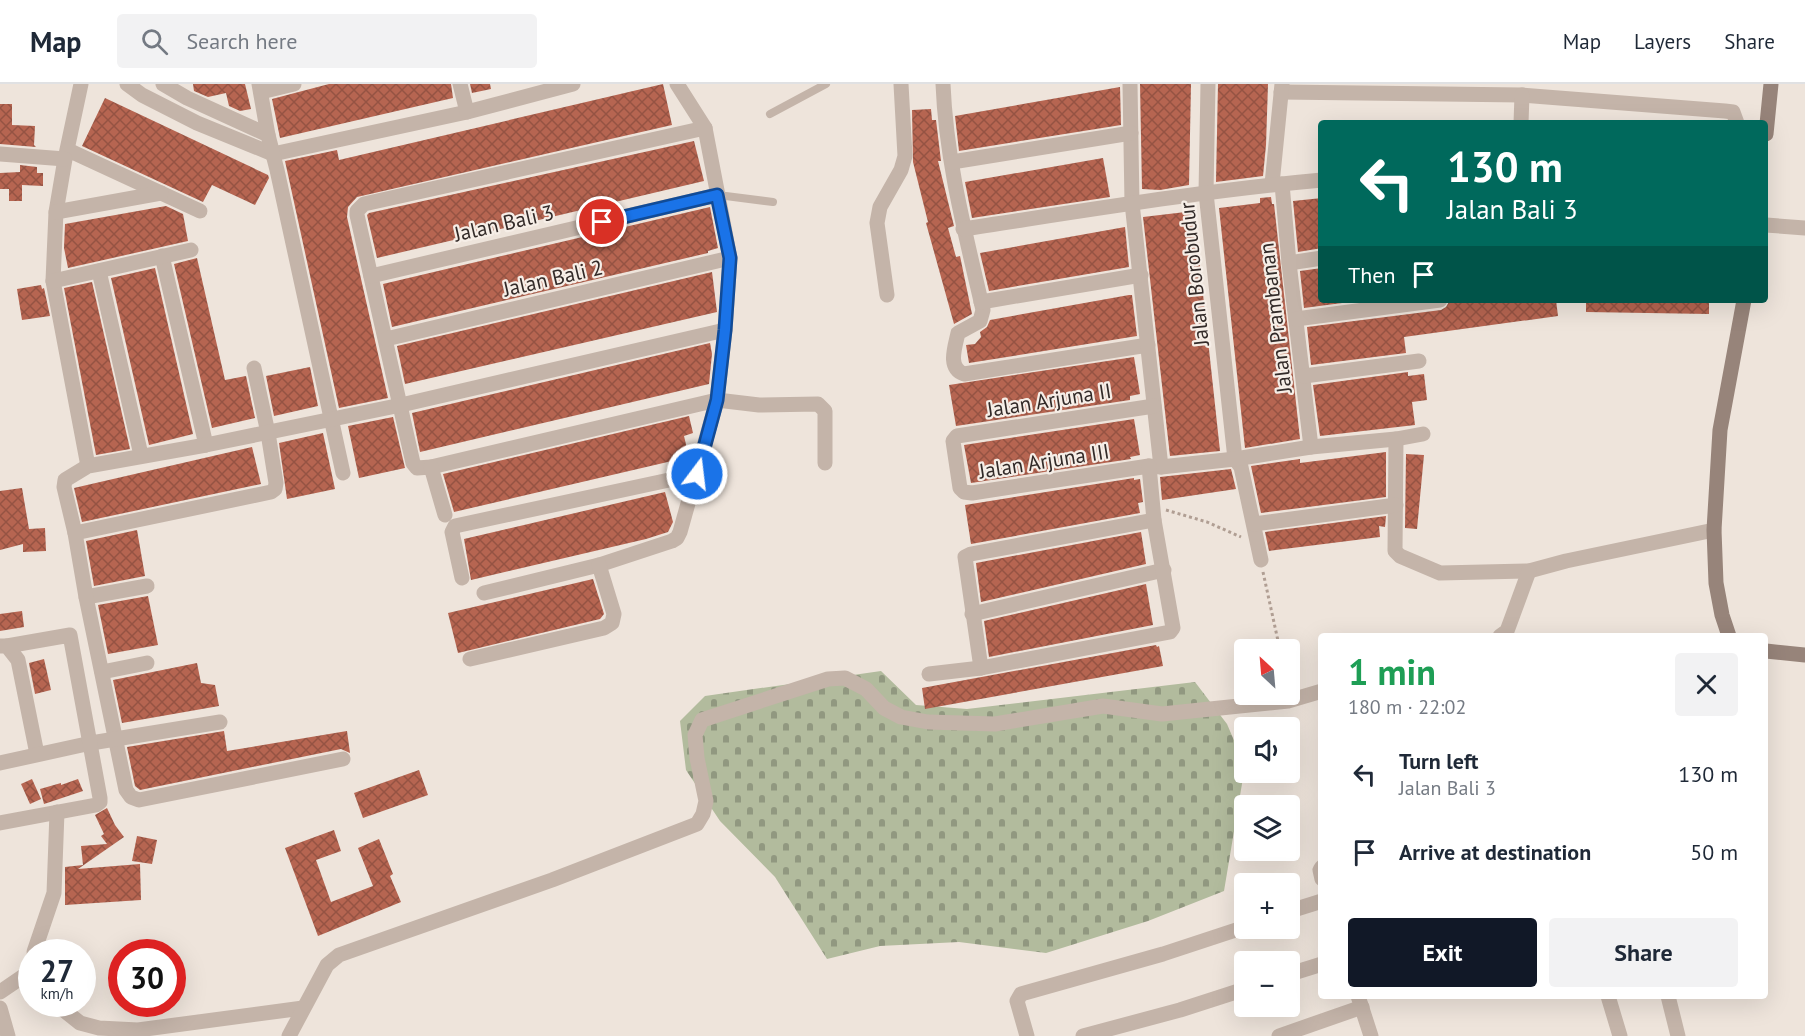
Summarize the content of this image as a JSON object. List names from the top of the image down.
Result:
{
  "streets": {
    "street": [
      "Jalan Bali 3",
      "Jalan Borobudur",
      "Jalan Bali 2",
      "Jalan Prambanan",
      "Jalan Arjuna II",
      "Jalan Arjuna III"
    ]
  },
  "crossings": [
    ["Jalan Arjuna II", "Jalan Arjuna III"]
  ],
  "north": "top left",
  "page": {
    "header": "Map",
    "search": "Search here",
    "nav": ["Map", "Layers", "Share"],
    "turn": ["130 m", "Jalan Bali 3"],
    "then": "Then",
    "heading": ["1 min", "180 m · 22:02"],
    "map_buttons": ["+", "−"],
    "list": [
      {
        "name": "Turn left",
        "note": "Jalan Bali 3",
        "value": "130 m"
      },
      {
        "name": "Arrive at destination",
        "value": "50 m"
      }
    ],
    "buttons": ["Exit", "Share"],
    "speed": "27 km/h",
    "limit": "30"
  }
}
